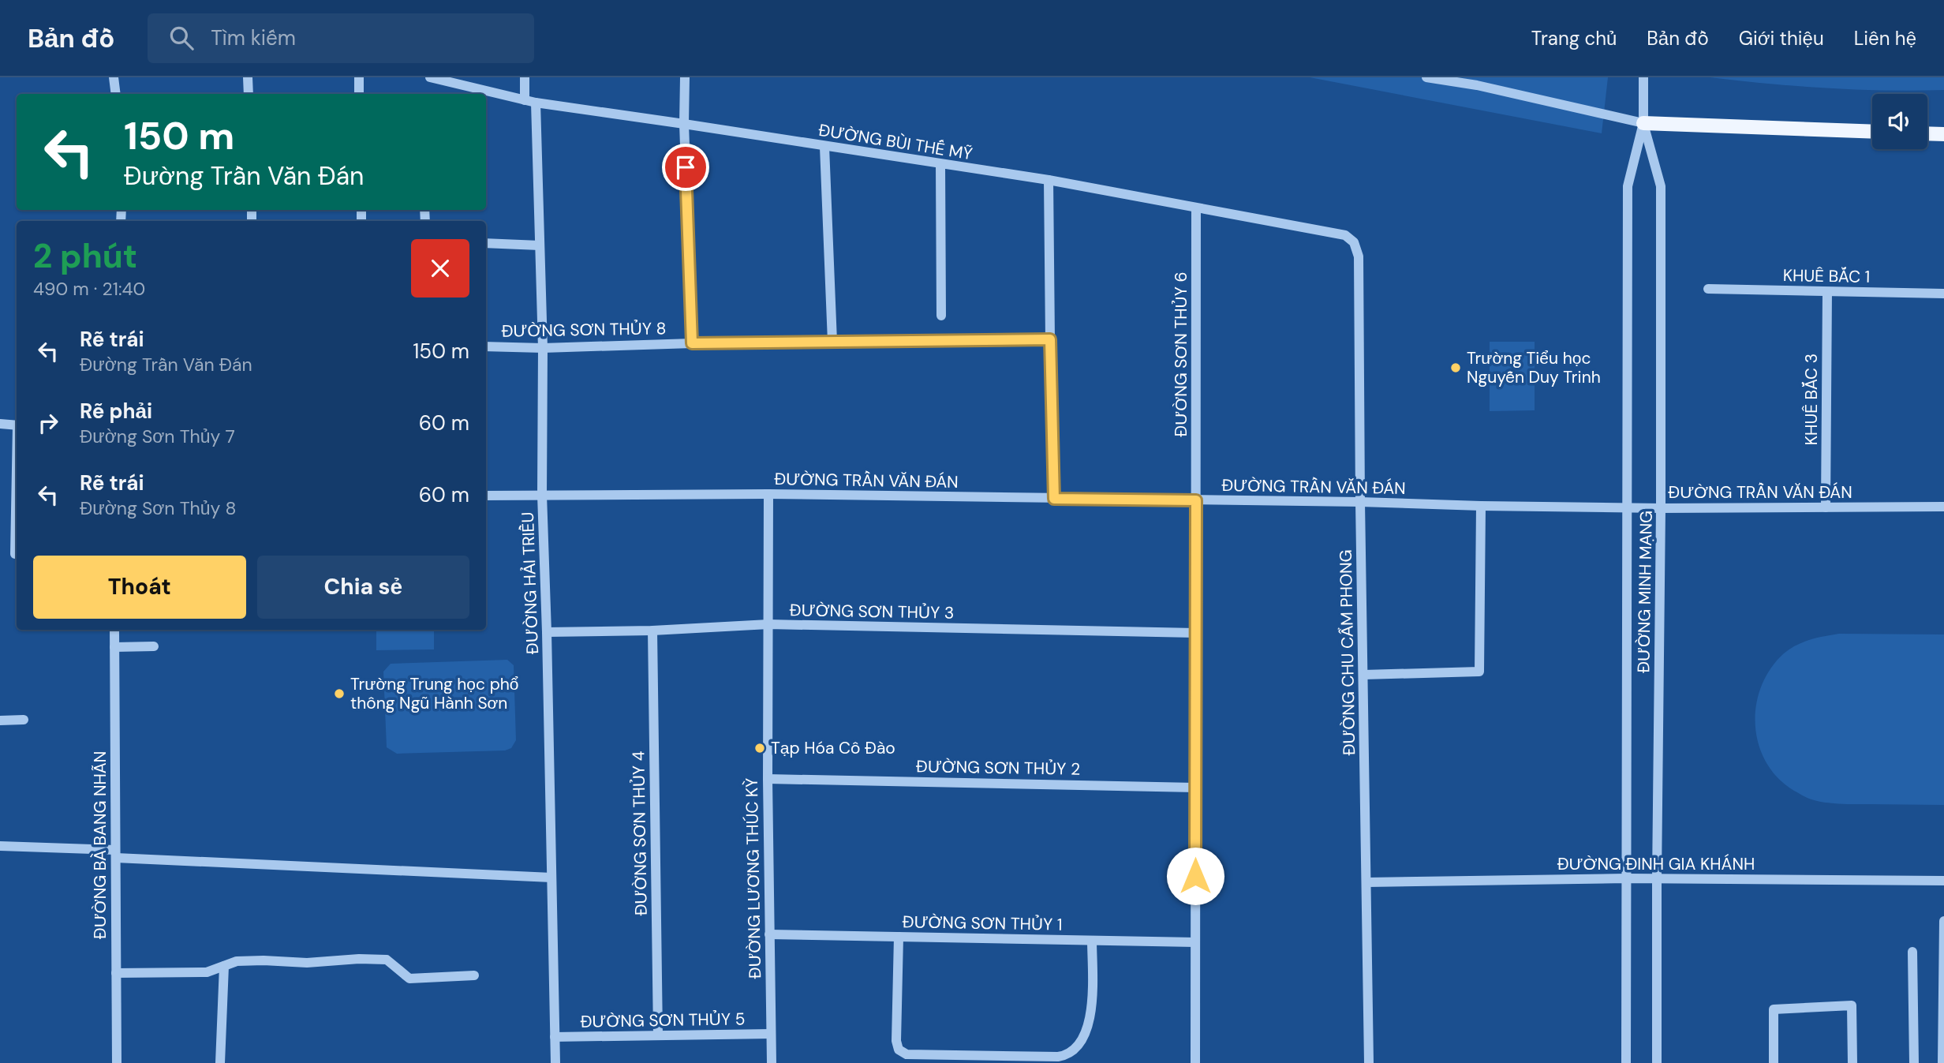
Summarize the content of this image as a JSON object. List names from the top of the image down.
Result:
{
  "streets": {
    "street": [
      "ĐƯỜNG BÙI THẾ MỸ",
      "KHUÊ BẮC 1",
      "ĐƯỜNG SƠN THỦY 8",
      "ĐƯỜNG SƠN THỦY 6",
      "KHUÊ BẮC 3",
      "ĐƯỜNG TRẦN VĂN ĐÁN",
      "ĐƯỜNG HẢI TRIỀU",
      "ĐƯỜNG MINH MẠNG",
      "ĐƯỜNG SƠN THỦY 3",
      "ĐƯỜNG CHU CẨM PHONG",
      "ĐƯỜNG SƠN THỦY 2",
      "ĐƯỜNG SƠN THỦY 4",
      "ĐƯỜNG BÀ BANG NHÃN",
      "ĐƯỜNG ĐINH GIA KHÁNH",
      "ĐƯỜNG LƯƠNG THÚC KỲ",
      "ĐƯỜNG SƠN THỦY 1",
      "ĐƯỜNG SƠN THỦY 5"
    ]
  },
  "crossings": [
    ["ĐƯỜNG BÙI THẾ MỸ", "ĐƯỜNG SƠN THỦY 6"],
    ["ĐƯỜNG BÙI THẾ MỸ", "ĐƯỜNG HẢI TRIỀU"],
    ["ĐƯỜNG BÙI THẾ MỸ", "ĐƯỜNG CHU CẨM PHONG"],
    ["KHUÊ BẮC 1", "KHUÊ BẮC 3"],
    ["ĐƯỜNG SƠN THỦY 8", "ĐƯỜNG HẢI TRIỀU"],
    ["ĐƯỜNG SƠN THỦY 6", "ĐƯỜNG TRẦN VĂN ĐÁN"],
    ["ĐƯỜNG SƠN THỦY 6", "ĐƯỜNG SƠN THỦY 3"],
    ["ĐƯỜNG SƠN THỦY 6", "ĐƯỜNG SƠN THỦY 2"],
    ["ĐƯỜNG SƠN THỦY 6", "ĐƯỜNG SƠN THỦY 1"],
    ["KHUÊ BẮC 3", "ĐƯỜNG TRẦN VĂN ĐÁN"],
    ["ĐƯỜNG TRẦN VĂN ĐÁN", "ĐƯỜNG HẢI TRIỀU"],
    ["ĐƯỜNG TRẦN VĂN ĐÁN", "ĐƯỜNG MINH MẠNG"],
    ["ĐƯỜNG TRẦN VĂN ĐÁN", "ĐƯỜNG CHU CẨM PHONG"],
    ["ĐƯỜNG TRẦN VĂN ĐÁN", "ĐƯỜNG LƯƠNG THÚC KỲ"],
    ["ĐƯỜNG HẢI TRIỀU", "ĐƯỜNG SƠN THỦY 3"],
    ["ĐƯỜNG HẢI TRIỀU", "ĐƯỜNG SƠN THỦY 5"],
    ["ĐƯỜNG MINH MẠNG", "ĐƯỜNG ĐINH GIA KHÁNH"],
    ["ĐƯỜNG SƠN THỦY 3", "ĐƯỜNG SƠN THỦY 4"],
    ["ĐƯỜNG SƠN THỦY 3", "ĐƯỜNG LƯƠNG THÚC KỲ"],
    ["ĐƯỜNG CHU CẨM PHONG", "ĐƯỜNG ĐINH GIA KHÁNH"],
    ["ĐƯỜNG SƠN THỦY 2", "ĐƯỜNG LƯƠNG THÚC KỲ"],
    ["ĐƯỜNG SƠN THỦY 4", "ĐƯỜNG SƠN THỦY 5"],
    ["ĐƯỜNG LƯƠNG THÚC KỲ", "ĐƯỜNG SƠN THỦY 1"],
    ["ĐƯỜNG LƯƠNG THÚC KỲ", "ĐƯỜNG SƠN THỦY 5"]
  ],
  "places": ["Trường Tiểu học Nguyễn Duy Trinh", "Trường Trung học phổ thông Ngũ Hành Sơn", "Tạp Hóa Cô Đào"],
  "page": {
    "header": "Bản đồ",
    "search": "Tìm kiếm",
    "nav": [
      "Trang chủ",
      "Bản đồ",
      "Giới thiệu",
      "Liên hệ"
    ],
    "turn": ["150 m", "Đường Trần Văn Đán"],
    "heading": ["2 phút", "490 m · 21:40"],
    "list": [
      {
        "name": "Rẽ trái",
        "note": "Đường Trần Văn Đán",
        "value": "150 m"
      },
      {
        "name": "Rẽ phải",
        "note": "Đường Sơn Thủy 7",
        "value": "60 m"
      },
      {
        "name": "Rẽ trái",
        "note": "Đường Sơn Thủy 8",
        "value": "60 m"
      }
    ],
    "buttons": ["Thoát", "Chia sẻ"]
  }
}
